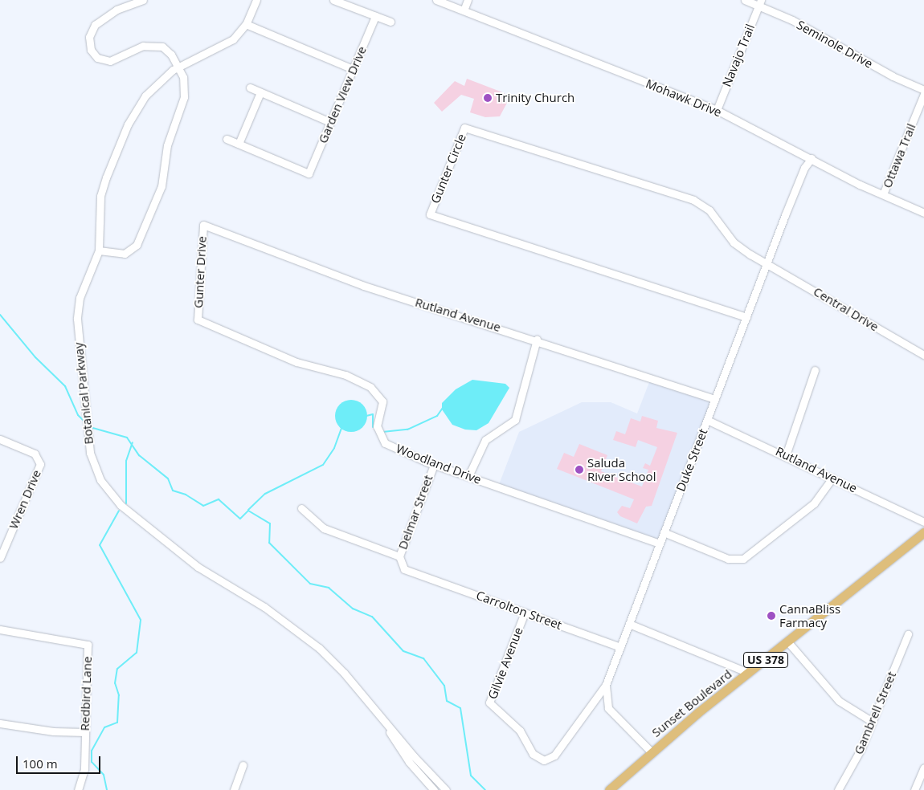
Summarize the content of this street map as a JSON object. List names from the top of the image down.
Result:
{
  "streets": {
    "main road": ["US 378", "Sunset Boulevard"],
    "street": [
      "Seminole Drive",
      "Navajo Trail",
      "Garden View Drive",
      "Mohawk Drive",
      "Ottawa Trail",
      "Gunter Circle",
      "Gunter Drive",
      "Central Drive",
      "Rutland Avenue",
      "Botanical Parkway",
      "Duke Street",
      "Woodland Drive",
      "Wren Drive",
      "Delmar Street",
      "Carrolton Street",
      "Gilvie Avenue",
      "Redbird Lane",
      "Gambrell Street"
    ]
  },
  "crossings": [
    ["Seminole Drive", "Navajo Trail"],
    ["Navajo Trail", "Mohawk Drive"],
    ["Mohawk Drive", "Ottawa Trail"],
    ["Mohawk Drive", "Duke Street"],
    ["Gunter Circle", "Central Drive"],
    ["Gunter Circle", "Duke Street"],
    ["Gunter Drive", "Rutland Avenue"],
    ["Gunter Drive", "Woodland Drive"],
    ["Central Drive", "Duke Street"],
    ["Rutland Avenue", "Duke Street"],
    ["Duke Street", "Woodland Drive"],
    ["Duke Street", "Carrolton Street"],
    ["Duke Street", "Gilvie Avenue"],
    ["Duke Street", "Sunset Boulevard"],
    ["Woodland Drive", "Delmar Street"],
    ["Delmar Street", "Carrolton Street"],
    ["Carrolton Street", "Gilvie Avenue"]
  ],
  "places": ["Trinity Church", "Saluda River School", "CannaBliss Farmacy"],
  "scale_bar": "100 m"
}
